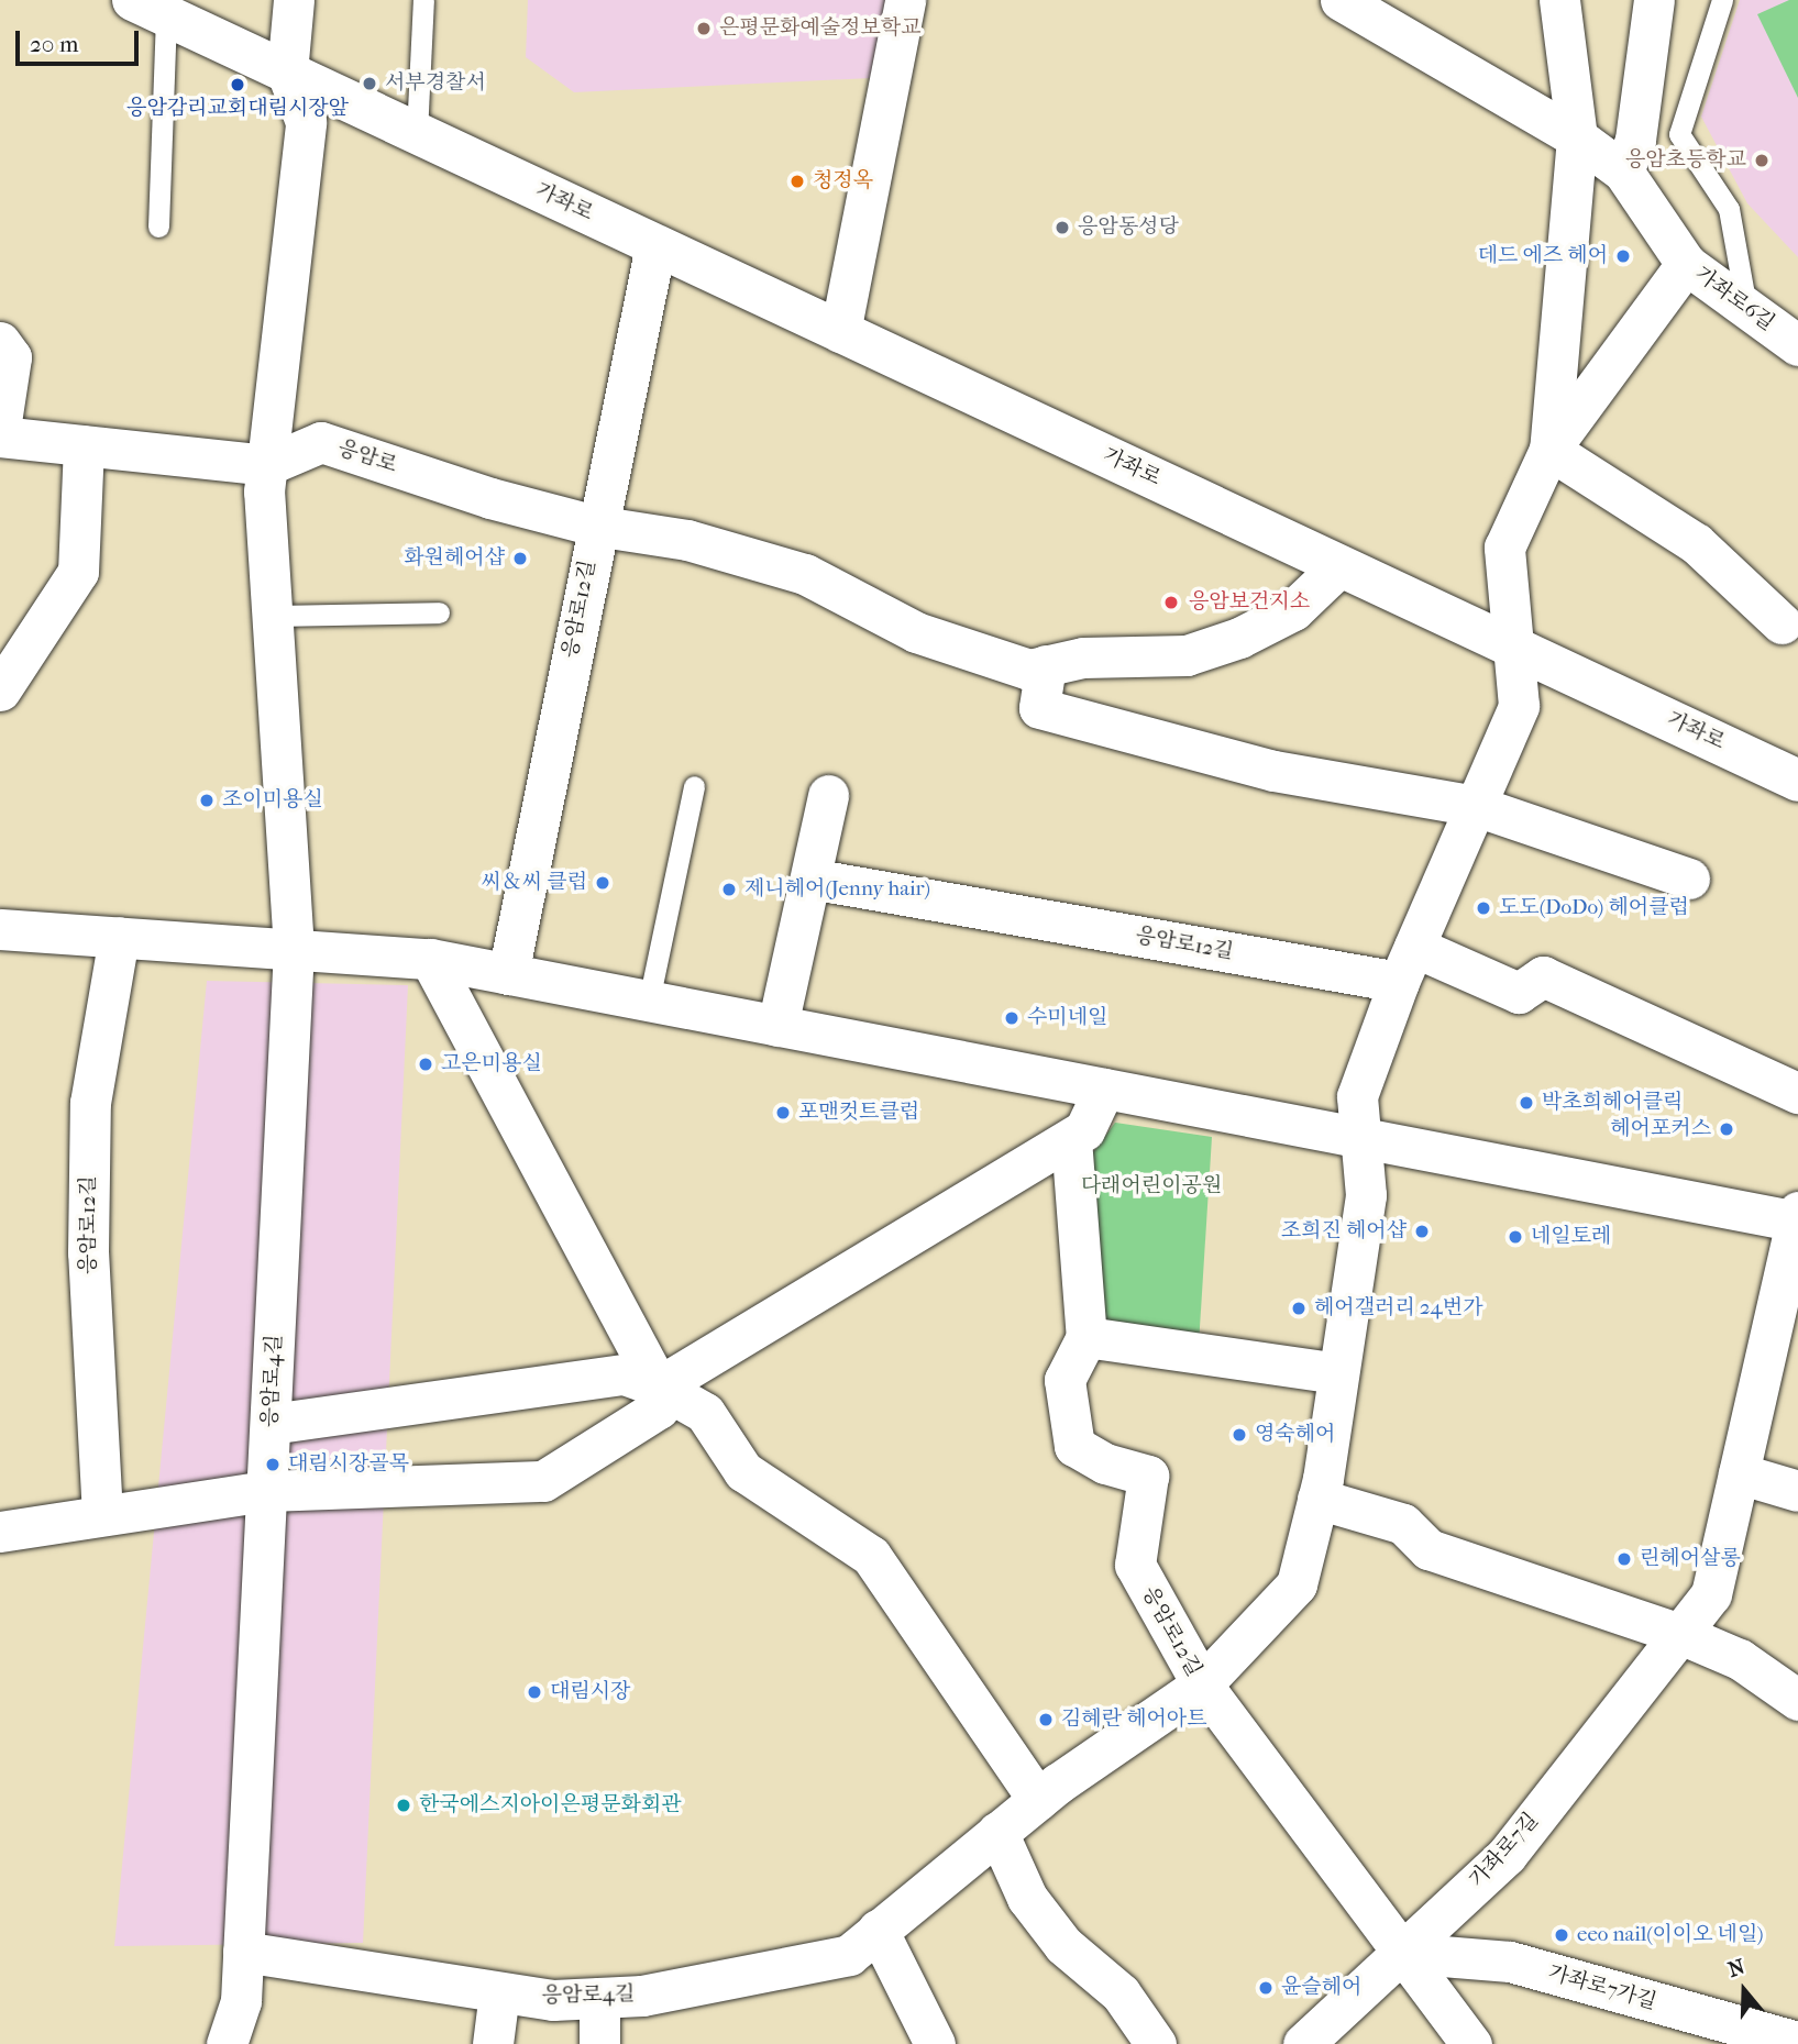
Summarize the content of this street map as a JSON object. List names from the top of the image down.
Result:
{
  "streets": {
    "main road": ["가좌로"],
    "street": [
      "가좌로6길",
      "응암로",
      "응암로12길",
      "응암로4길",
      "가좌로7길",
      "가좌로7가길"
    ]
  },
  "crossings": [
    ["가좌로", "응암로12길"],
    ["응암로", "응암로12길"],
    ["응암로12길", "응암로4길"],
    ["가좌로7길", "가좌로7가길"]
  ],
  "parks": ["다래어린이공원"],
  "places": [
    "은평문화예술정보학교",
    "서부경찰서",
    "응암감리교회대림시장앞",
    "응암초등학교",
    "청정옥",
    "응암동성당",
    "데드 에즈 헤어",
    "화원헤어샵",
    "응암보건지소",
    "조이미용실",
    "씨＆씨 클럽",
    "제니헤어(Jenny hair)",
    "도도(DoDo) 헤어클럽",
    "수미네일",
    "고은미용실",
    "박초희헤어클릭",
    "포맨컷트클럽",
    "헤어포커스",
    "조희진 헤어샵",
    "네일토레",
    "헤어갤러리 24번가",
    "영숙헤어",
    "대림시장골목",
    "린헤어살롱",
    "대림시장",
    "김혜란 헤어아트",
    "한국에스지아이은평문화회관",
    "eeo nail(이이오 네일)",
    "윤슬헤어"
  ],
  "scale_bar": "20 m",
  "north": "top"
}
